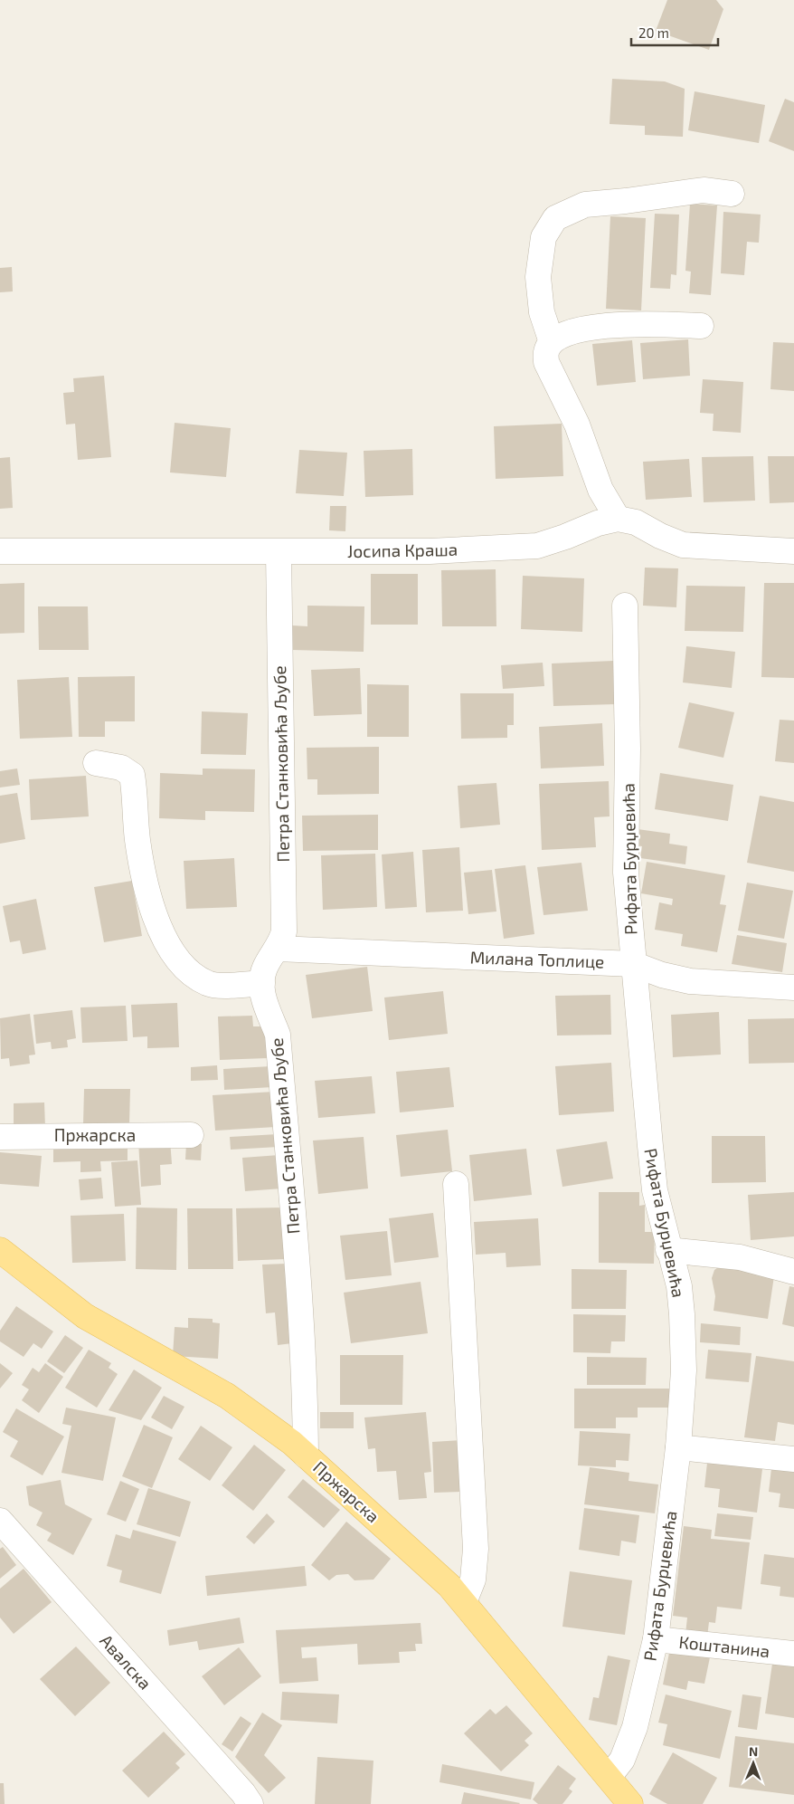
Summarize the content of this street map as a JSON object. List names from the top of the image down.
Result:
{
  "streets": {
    "main road": ["Пржарска"],
    "street": [
      "Јосипа Краша",
      "Петра Станковића Љубе",
      "Рифата Бурџевића",
      "Милана Топлице",
      "Коштанина",
      "Авалска"
    ]
  },
  "crossings": [
    ["Јосипа Краша", "Петра Станковића Љубе"],
    ["Петра Станковића Љубе", "Милана Топлице"],
    ["Петра Станковића Љубе", "Пржарска"],
    ["Рифата Бурџевића", "Милана Топлице"],
    ["Рифата Бурџевића", "Пржарска"],
    ["Рифата Бурџевића", "Коштанина"]
  ],
  "scale_bar": "20 m",
  "north": "top"
}
